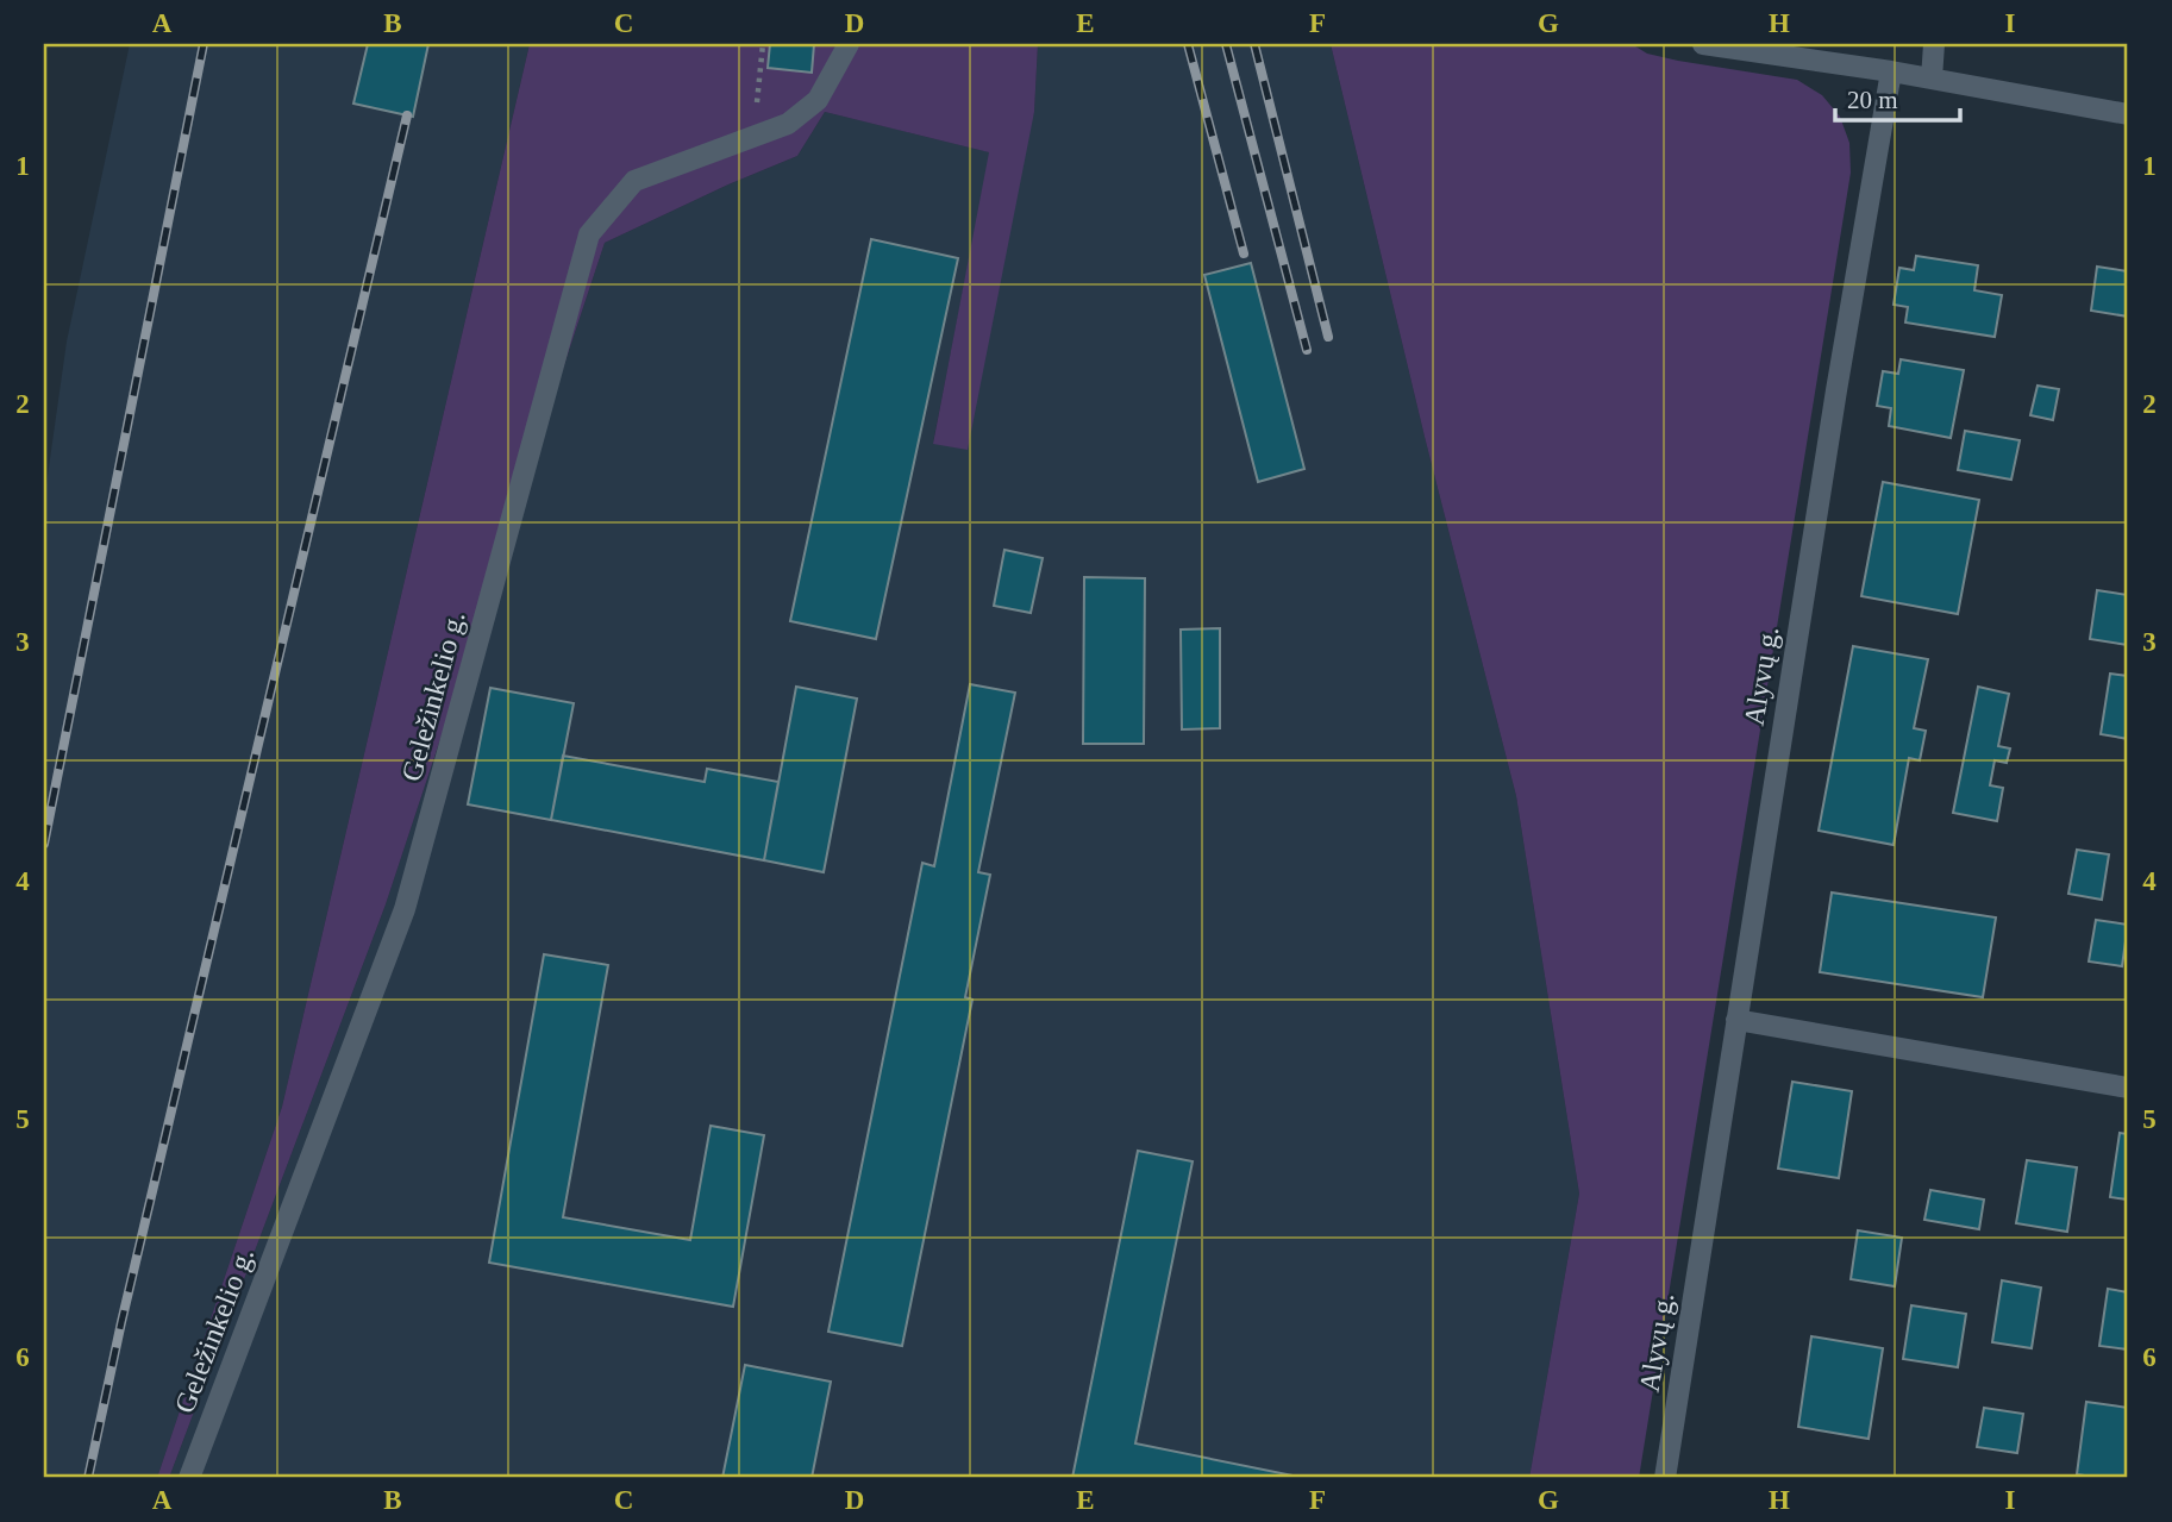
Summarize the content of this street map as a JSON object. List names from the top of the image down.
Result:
{
  "streets": {
    "street": ["Alyvų g.", "Geležinkelio g."]
  },
  "scale_bar": "20 m",
  "grid": {
    "columns": [
      "A",
      "B",
      "C",
      "D",
      "E",
      "F",
      "G",
      "H",
      "I"
    ],
    "rows": [
      "1",
      "2",
      "3",
      "4",
      "5",
      "6"
    ]
  }
}
